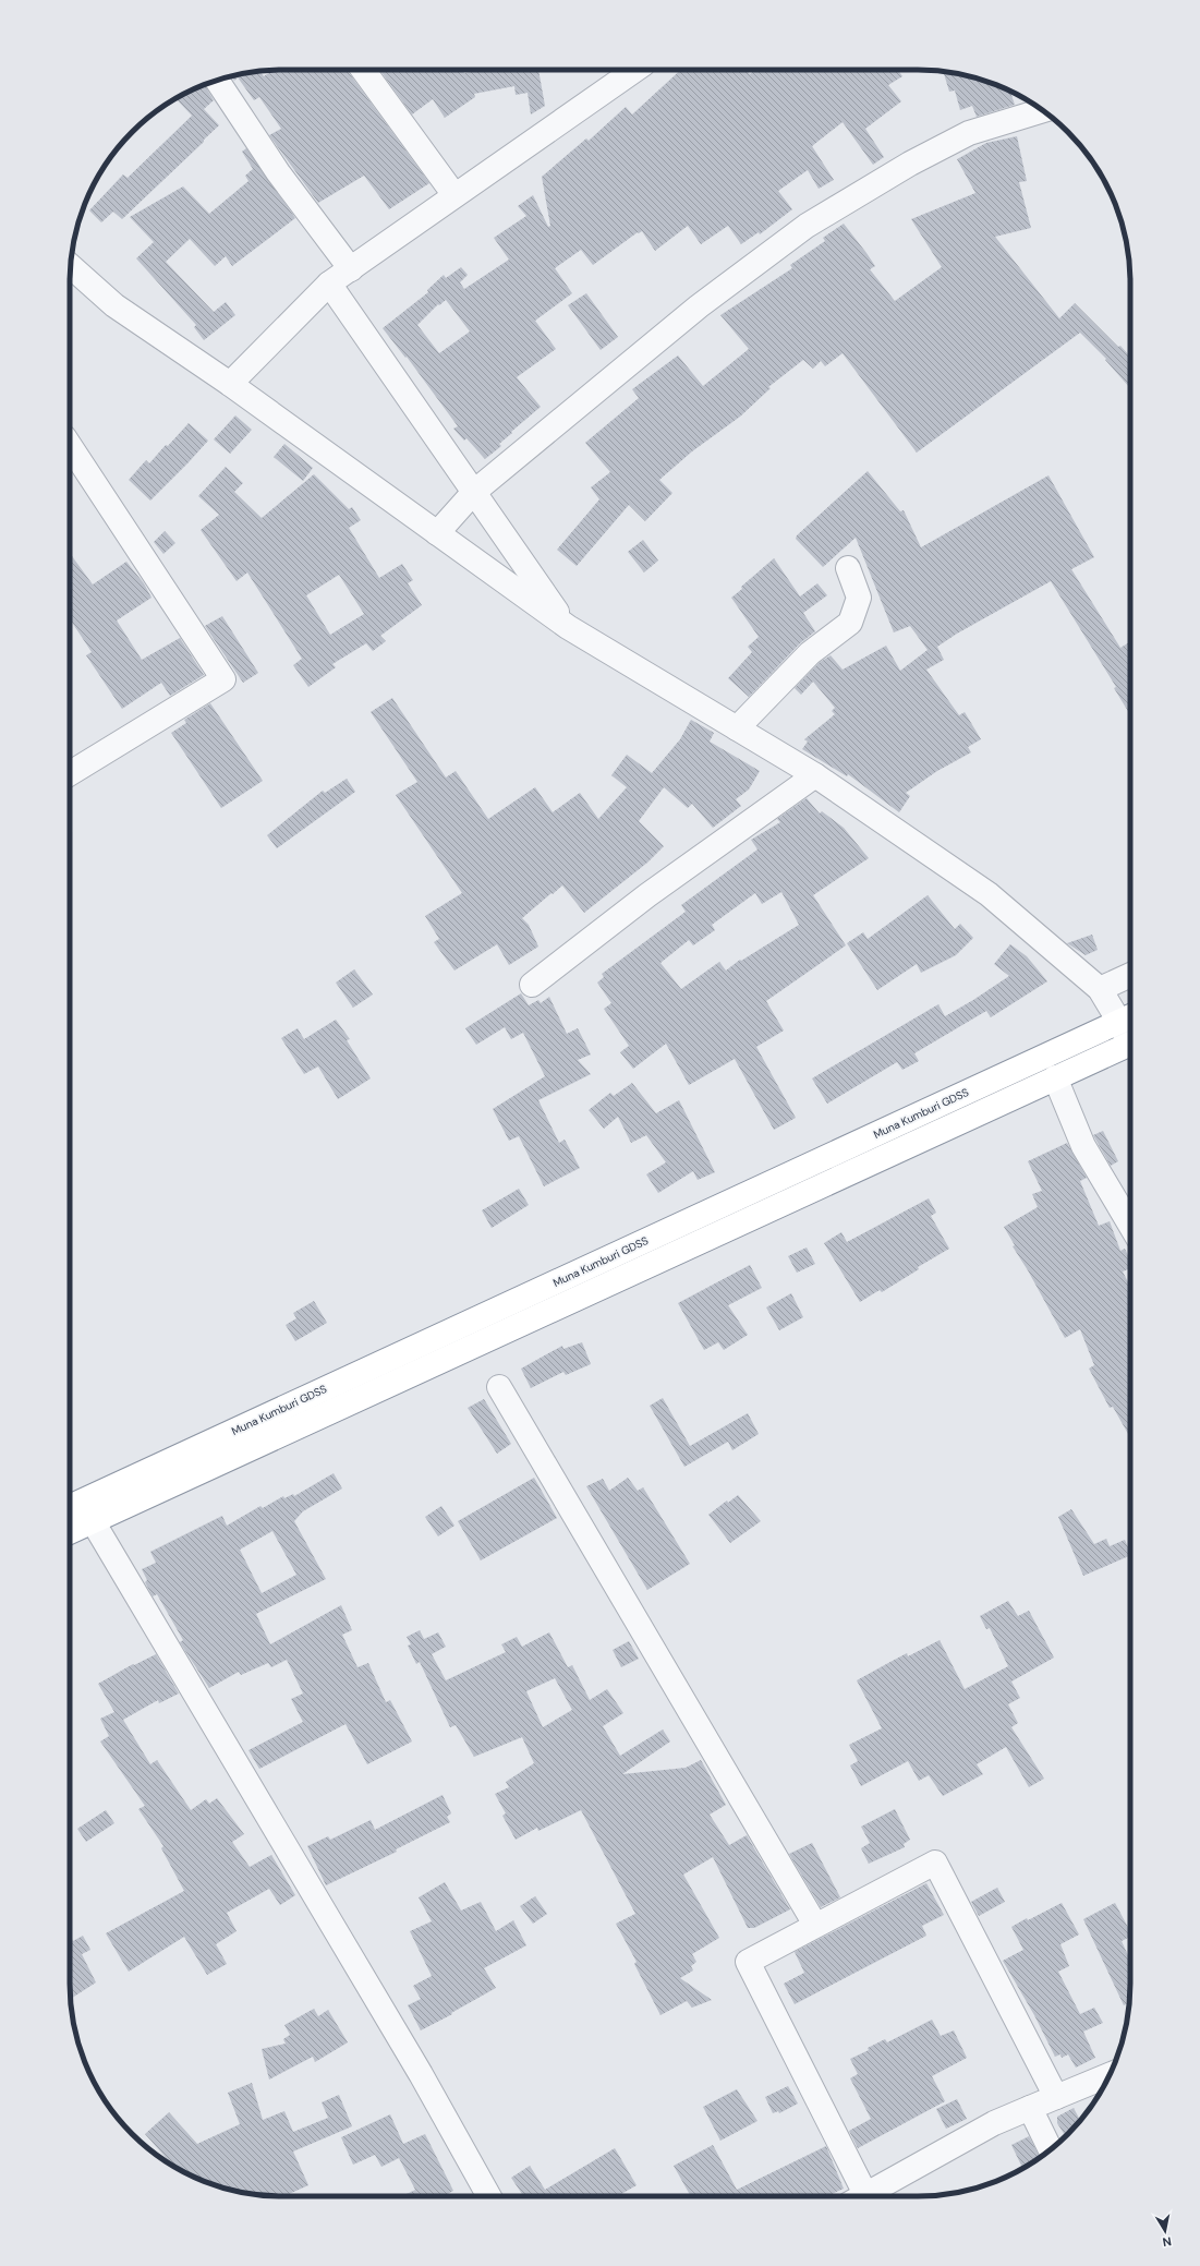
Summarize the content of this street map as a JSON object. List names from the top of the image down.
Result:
{
  "streets": {
    "highway": ["Muna Kumburi GDSS"]
  },
  "north": "bottom"
}
